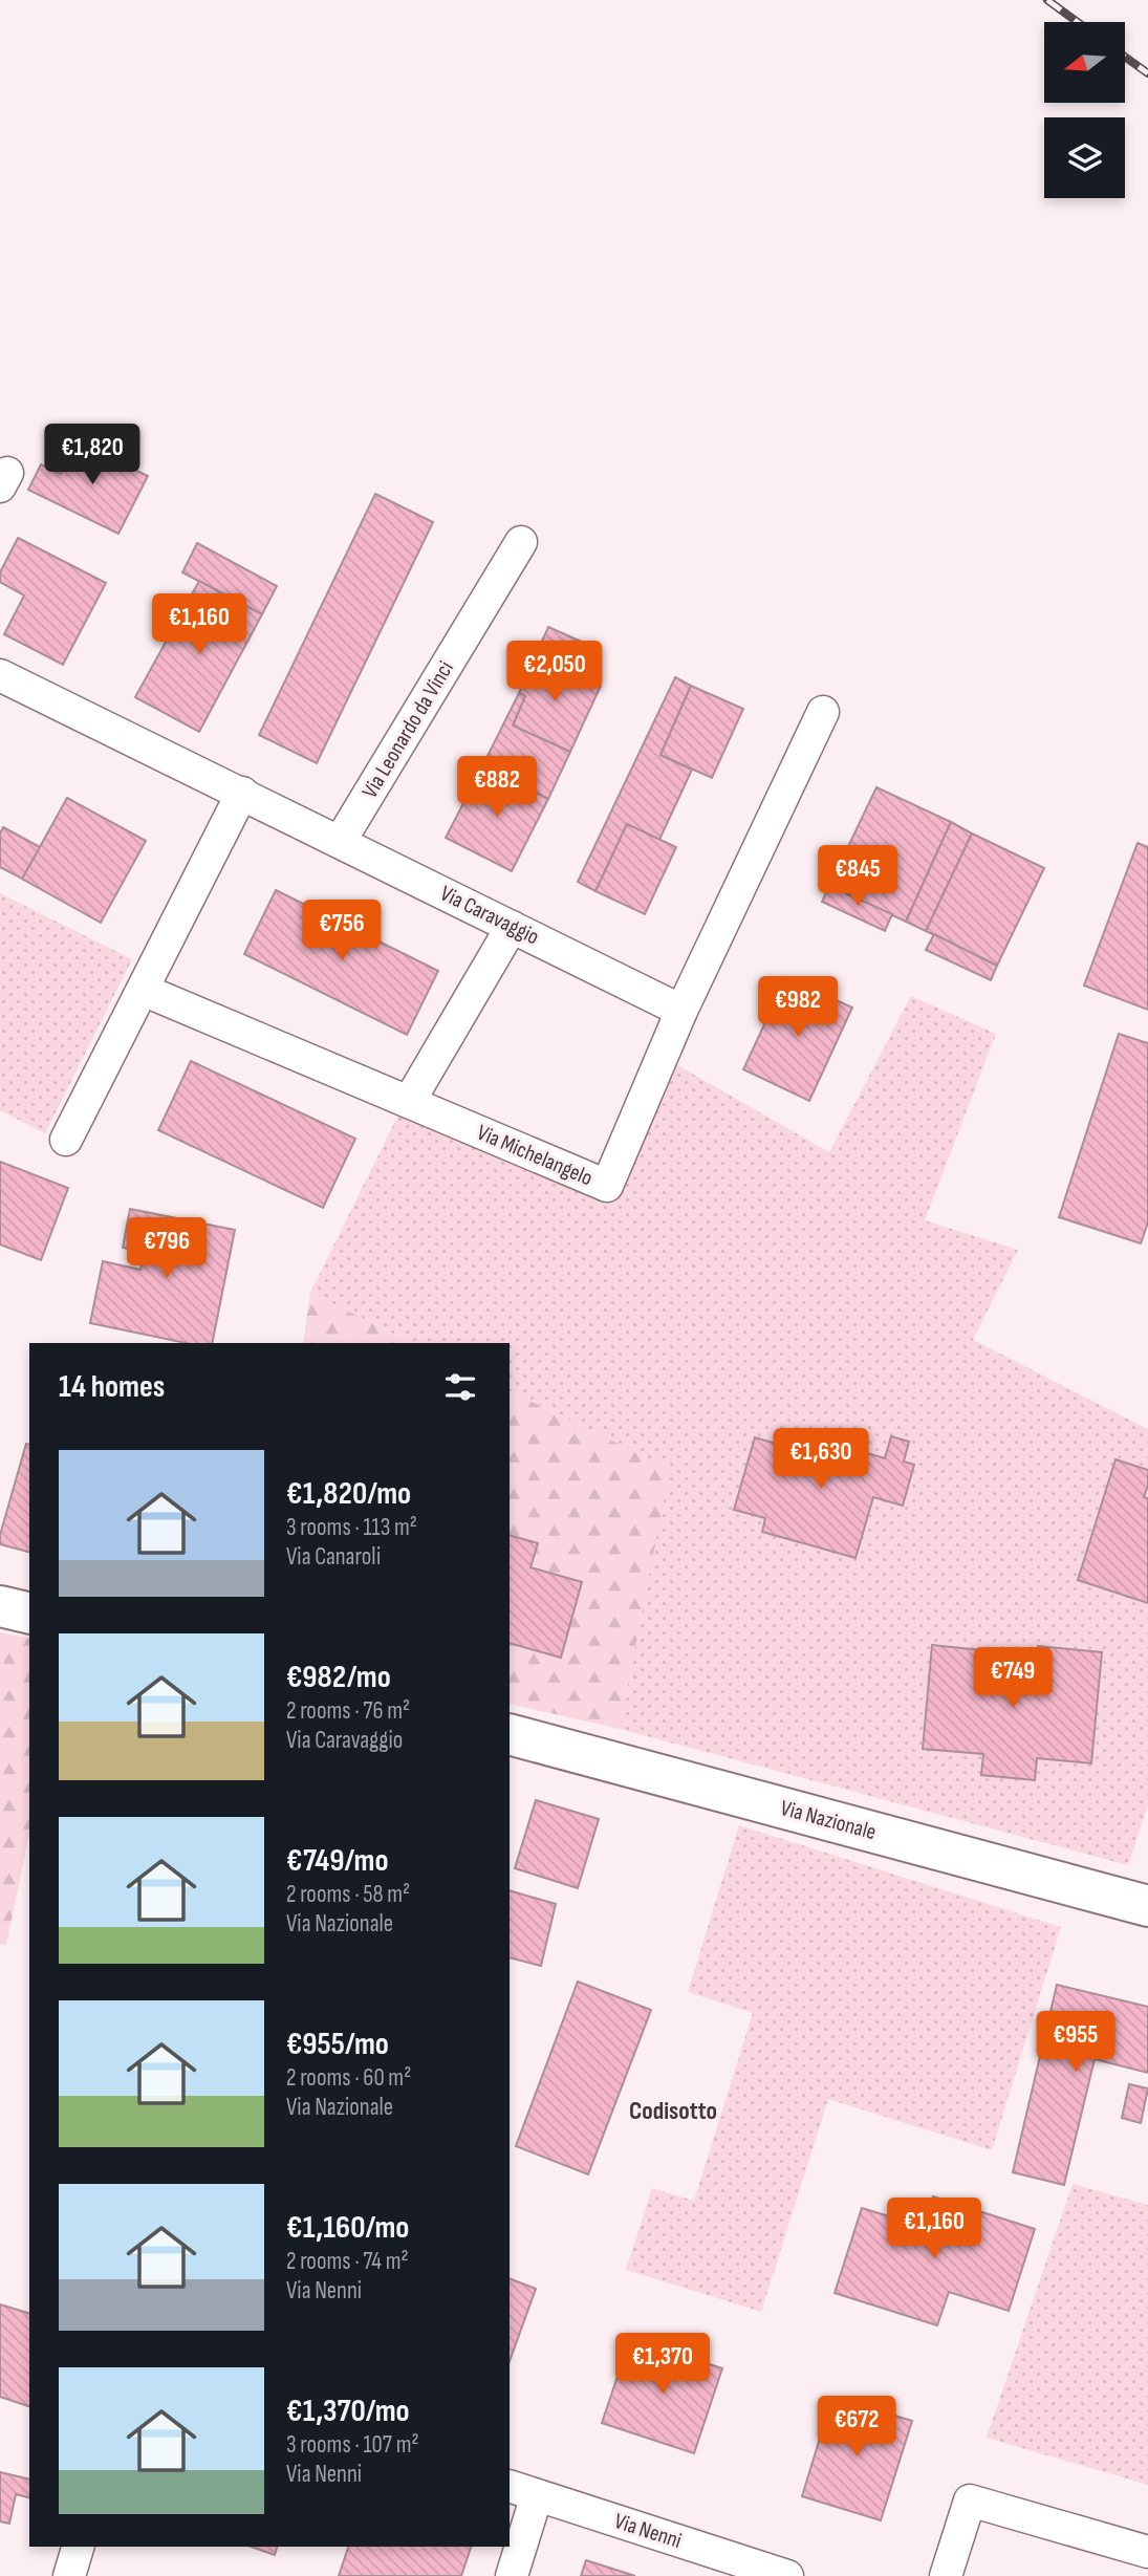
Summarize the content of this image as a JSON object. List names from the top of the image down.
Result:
{
  "streets": {
    "main road": ["Via Nazionale"],
    "street": [
      "Via Leonardo da Vinci",
      "Via Caravaggio",
      "Via Michelangelo",
      "Via Nenni"
    ]
  },
  "crossings": [
    ["Via Leonardo da Vinci", "Via Caravaggio"],
    ["Via Caravaggio", "Via Michelangelo"]
  ],
  "districts": ["Codisotto"],
  "north": "left",
  "page": {
    "price": [
      "€1,820",
      "€1,160",
      "€2,050",
      "€882",
      "€845",
      "€756",
      "€982",
      "€796",
      "€1,630",
      "€749",
      "€955",
      "€1,160",
      "€1,370",
      "€672"
    ],
    "heading": "14 homes",
    "list": [
      {
        "name": "€1,820/mo",
        "note": "3 rooms · 113 m² · Via Canaroli"
      },
      {
        "name": "€982/mo",
        "note": "2 rooms · 76 m² · Via Caravaggio"
      },
      {
        "name": "€749/mo",
        "note": "2 rooms · 58 m² · Via Nazionale"
      },
      {
        "name": "€955/mo",
        "note": "2 rooms · 60 m² · Via Nazionale"
      },
      {
        "name": "€1,160/mo",
        "note": "2 rooms · 74 m² · Via Nenni"
      },
      {
        "name": "€1,370/mo",
        "note": "3 rooms · 107 m² · Via Nenni"
      }
    ]
  }
}
